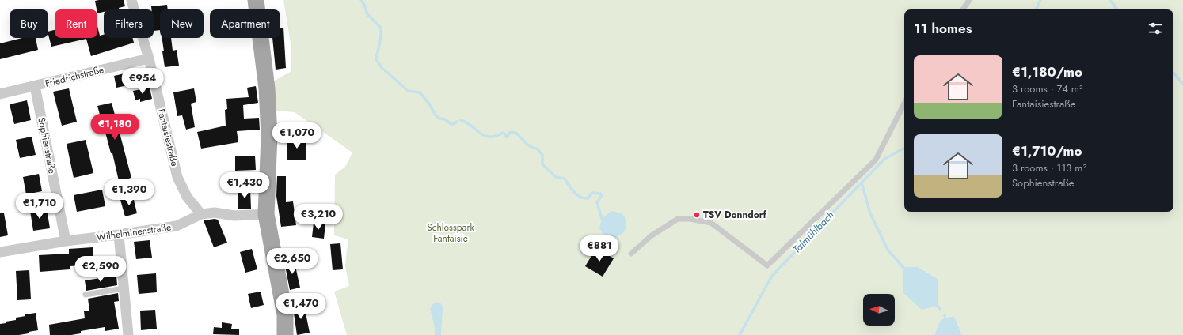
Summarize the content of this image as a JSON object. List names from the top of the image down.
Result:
{
  "streets": {
    "street": [
      "Friedrichstraße",
      "Fantaisiestraße",
      "Sophienstraße",
      "Wilhelminenstraße"
    ]
  },
  "crossings": [
    ["Friedrichstraße", "Fantaisiestraße"],
    ["Friedrichstraße", "Sophienstraße"],
    ["Fantaisiestraße", "Wilhelminenstraße"],
    ["Sophienstraße", "Wilhelminenstraße"]
  ],
  "water": ["Talmühlbach"],
  "parks": ["Schlosspark Fantaisie"],
  "places": ["TSV Donndorf"],
  "north": "left",
  "page": {
    "chip": [
      "Buy",
      "Rent",
      "Filters",
      "New",
      "Apartment"
    ],
    "heading": "11 homes",
    "list": [
      {
        "name": "€1,180/mo",
        "note": "3 rooms · 74 m² · Fantaisiestraße"
      },
      {
        "name": "€1,710/mo",
        "note": "3 rooms · 113 m² · Sophienstraße"
      }
    ],
    "price": [
      "€954",
      "€1,180",
      "€1,070",
      "€1,430",
      "€1,390",
      "€1,710",
      "€3,210",
      "€881",
      "€2,650",
      "€2,590",
      "€1,470"
    ]
  }
}
